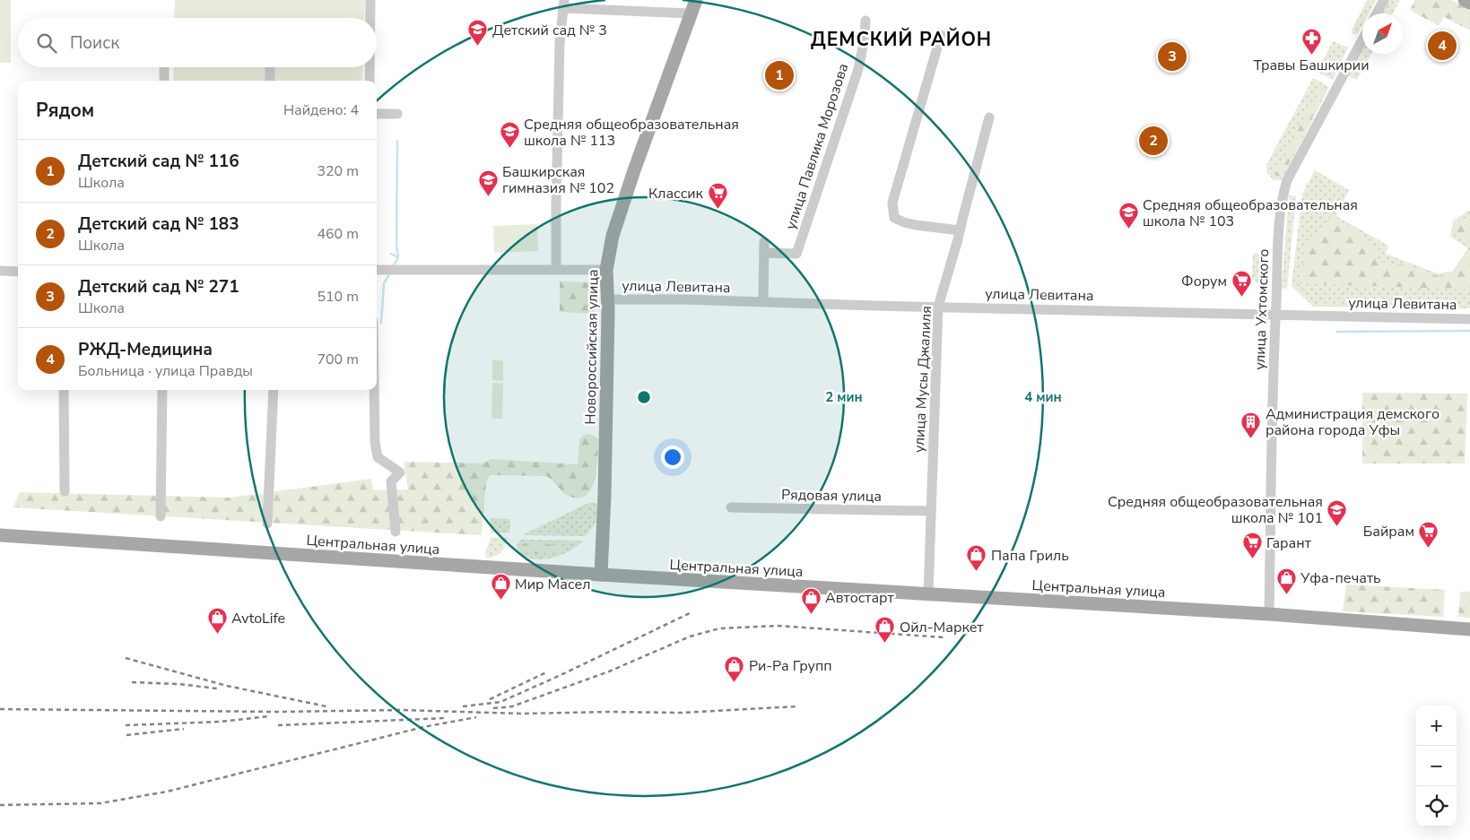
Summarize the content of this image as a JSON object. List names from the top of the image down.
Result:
{
  "streets": {
    "main road": ["Новороссийская улица", "Центральная улица"],
    "street": [
      "улица Павлика Морозова",
      "улица Левитана",
      "улица Ухтомского",
      "улица Мусы Джалиля",
      "Рядовая улица"
    ]
  },
  "crossings": [
    ["улица Павлика Морозова", "улица Левитана"],
    ["улица Левитана", "улица Ухтомского"],
    ["улица Левитана", "Новороссийская улица"],
    ["улица Левитана", "улица Мусы Джалиля"],
    ["улица Ухтомского", "Центральная улица"],
    ["Новороссийская улица", "Центральная улица"],
    ["улица Мусы Джалиля", "Рядовая улица"],
    ["улица Мусы Джалиля", "Центральная улица"]
  ],
  "districts": ["ДЕМСКИЙ РАЙОН"],
  "places": {
    "school or university": [
      "Детский сад № 3",
      "Средняя общеобразовательная школа № 113",
      "Башкирская гимназия № 102",
      "Средняя общеобразовательная школа № 103",
      "Средняя общеобразовательная школа № 101"
    ],
    "pharmacy": ["Травы Башкирии"],
    "supermarket": [
      "Классик",
      "Форум",
      "Байрам",
      "Гарант"
    ],
    "building": ["Администрация демского района города Уфы"],
    "shop": [
      "Папа Гриль",
      "Уфа-печать",
      "Мир Масел",
      "Автостарт",
      "AvtoLife",
      "Ойл-Маркет",
      "Ри-Ра Групп"
    ]
  },
  "north": "top right",
  "page": {
    "search": "Поиск",
    "pins": [
      "4",
      "3",
      "1",
      "2"
    ],
    "heading": ["Рядом", "Найдено: 4"],
    "list": [
      {
        "mark": "1",
        "name": "Детский сад № 116",
        "note": "Школа",
        "value": "320 m"
      },
      {
        "mark": "2",
        "name": "Детский сад № 183",
        "note": "Школа",
        "value": "460 m"
      },
      {
        "mark": "3",
        "name": "Детский сад № 271",
        "note": "Школа",
        "value": "510 m"
      },
      {
        "mark": "4",
        "name": "РЖД-Медицина",
        "note": "Больница · улица Правды",
        "value": "700 m"
      }
    ],
    "map_buttons": ["+", "−"]
  },
  "rings": ["2 мин", "4 мин"]
}
